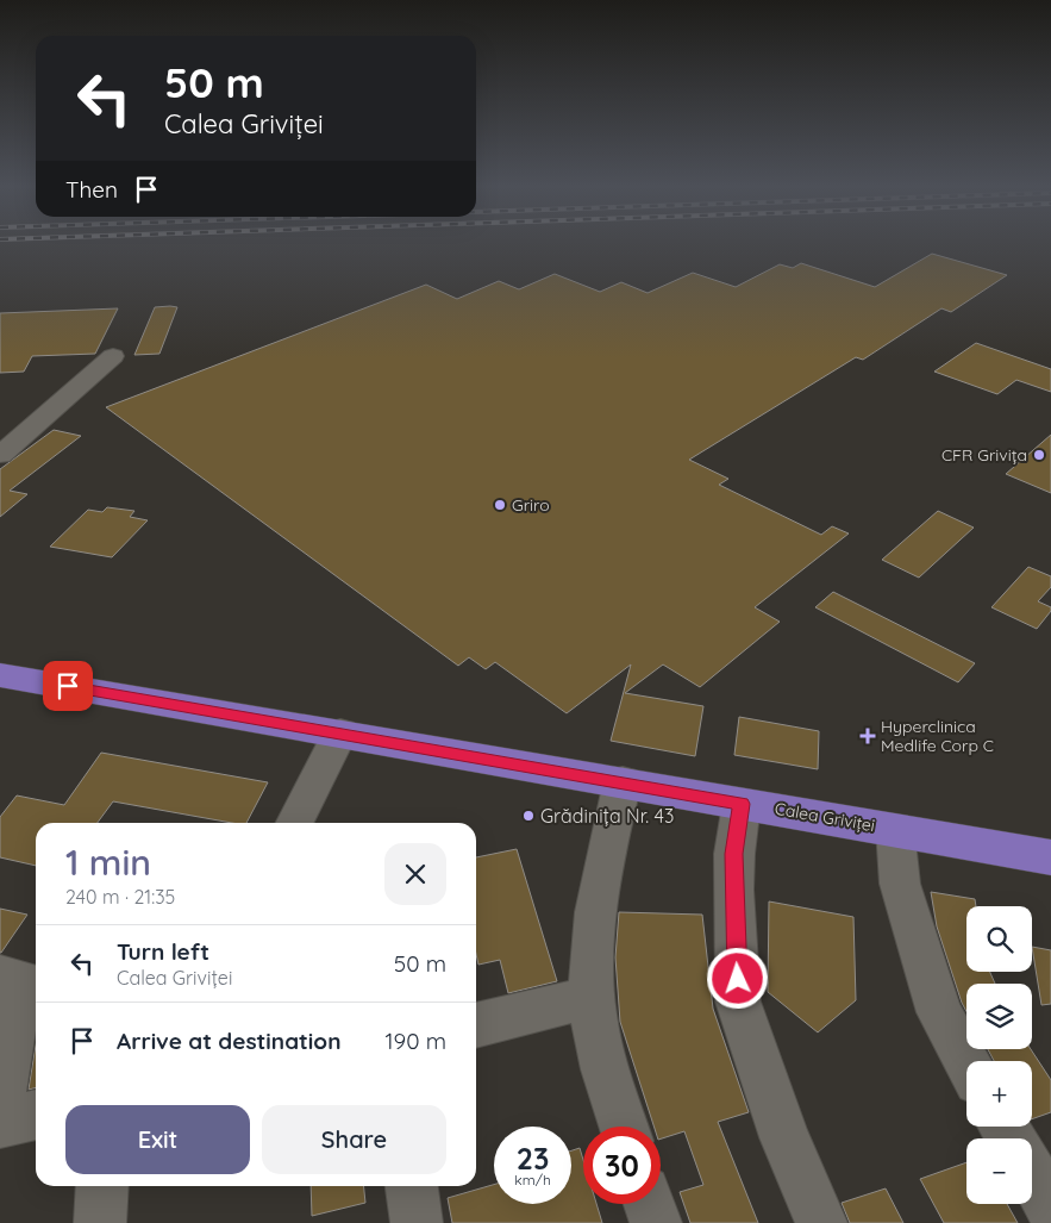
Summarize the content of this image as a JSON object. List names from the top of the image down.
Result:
{
  "streets": {
    "main road": ["Calea Griviței"]
  },
  "places": {
    "other": ["CFR Grivița", "Griro", "Grădinița Nr. 43"],
    "health": ["Hyperclinica Medlife Corp C"]
  },
  "page": {
    "turn": ["50 m", "Calea Griviței"],
    "then": "Then",
    "heading": ["1 min", "240 m · 21:35"],
    "map_buttons": ["+", "−"],
    "list": [
      {
        "name": "Turn left",
        "note": "Calea Griviței",
        "value": "50 m"
      },
      {
        "name": "Arrive at destination",
        "value": "190 m"
      }
    ],
    "buttons": ["Exit", "Share"],
    "speed": "23 km/h",
    "limit": "30"
  }
}
